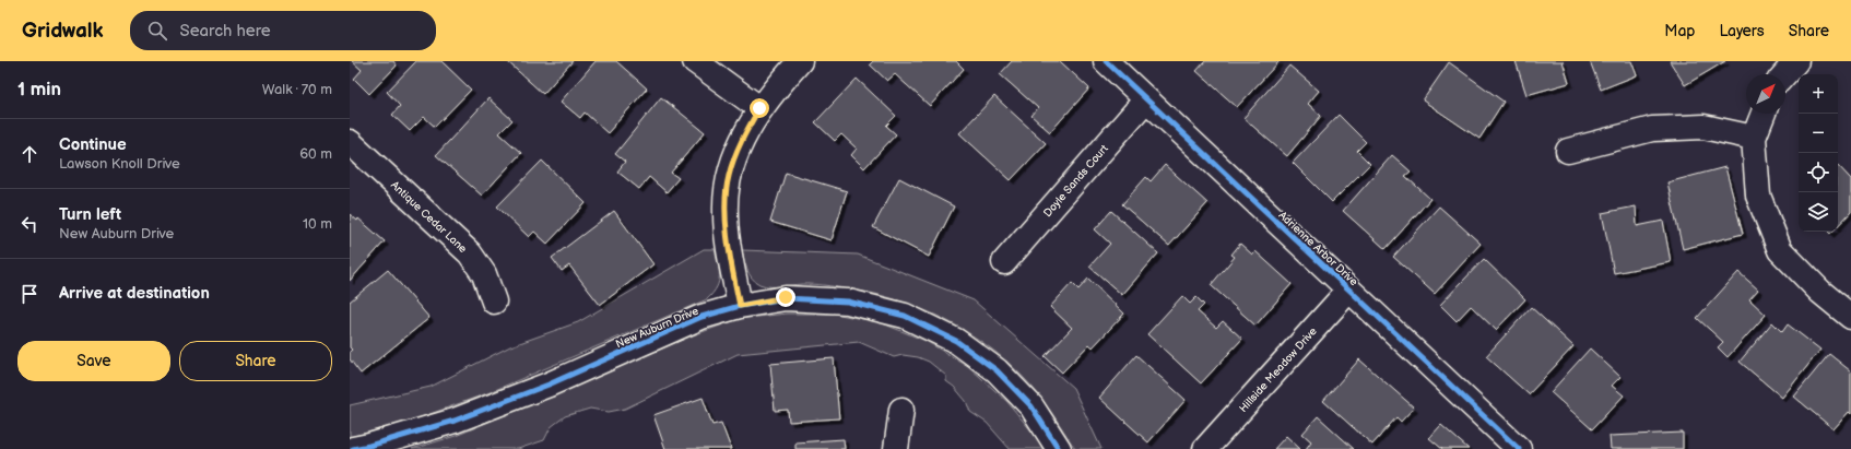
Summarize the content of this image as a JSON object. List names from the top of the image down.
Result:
{
  "streets": {
    "street": [
      "Doyle Sands Court",
      "Antique Cedar Lane",
      "Adrienne Arbor Drive",
      "New Auburn Drive",
      "Hillside Meadow Drive"
    ]
  },
  "crossings": [
    ["Doyle Sands Court", "Adrienne Arbor Drive"],
    ["Adrienne Arbor Drive", "Hillside Meadow Drive"]
  ],
  "north": "top right",
  "page": {
    "header": "Gridwalk",
    "search": "Search here",
    "nav": ["Map", "Layers", "Share"],
    "heading": ["1 min", "Walk · 70 m"],
    "map_buttons": ["+", "−"],
    "list": [
      ["Continue", "Lawson Knoll Drive", "60 m"],
      ["Turn left", "New Auburn Drive", "10 m"],
      "Arrive at destination"
    ],
    "buttons": ["Save", "Share"]
  }
}
